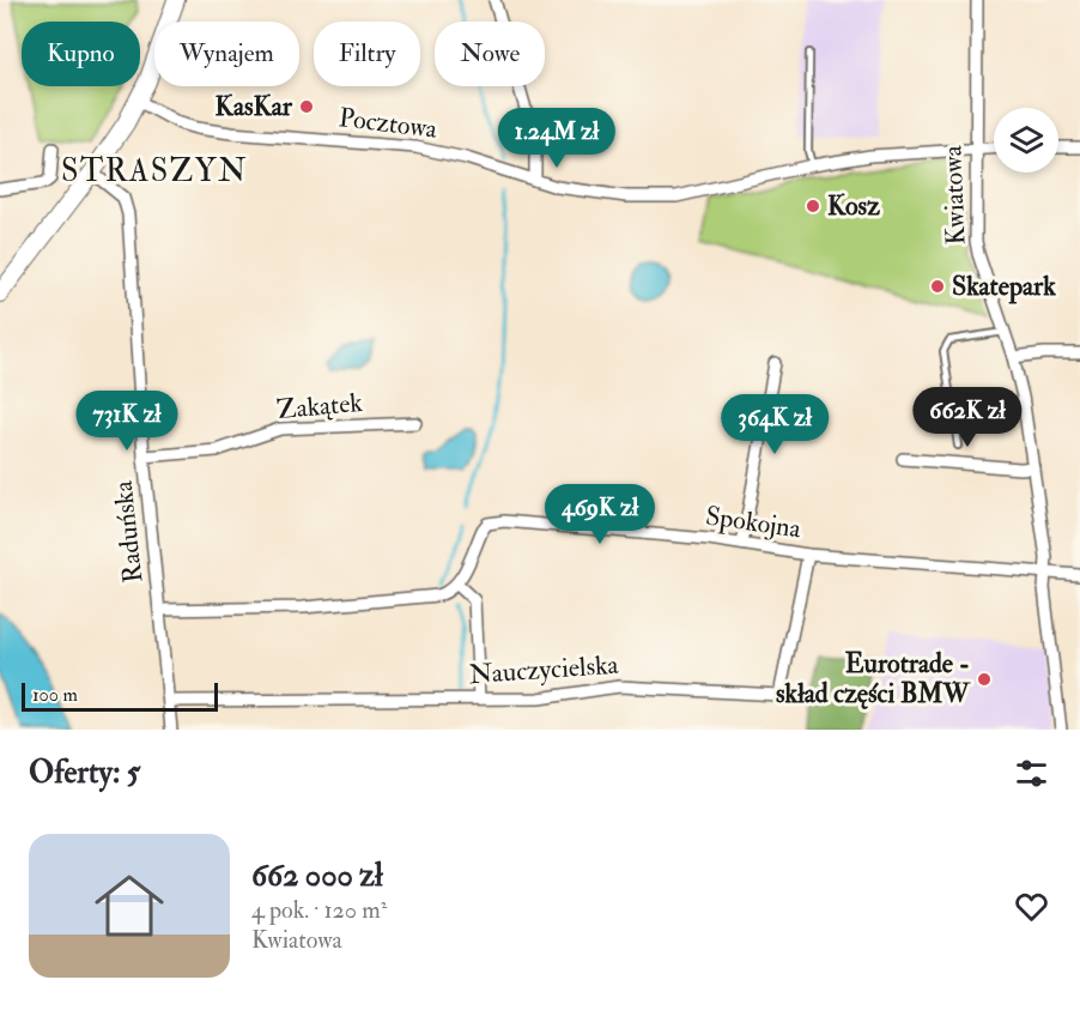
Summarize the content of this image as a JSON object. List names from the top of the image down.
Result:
{
  "streets": {
    "street": [
      "Pocztowa",
      "Kwiatowa",
      "Zakątek",
      "Spokojna",
      "Raduńska",
      "Nauczycielska"
    ]
  },
  "crossings": [
    ["Pocztowa", "Kwiatowa"],
    ["Kwiatowa", "Spokojna"],
    ["Zakątek", "Raduńska"],
    ["Spokojna", "Nauczycielska"],
    ["Raduńska", "Nauczycielska"]
  ],
  "districts": ["STRASZYN"],
  "places": [
    "KasKar",
    "Kosz",
    "Skatepark",
    "Eurotrade - skład części BMW"
  ],
  "scale_bar": "100 m",
  "page": {
    "chip": [
      "Kupno",
      "Wynajem",
      "Filtry",
      "Nowe"
    ],
    "price": [
      "1.24M zł",
      "662K zł",
      "731K zł",
      "364K zł",
      "469K zł"
    ],
    "scale": "100 m",
    "heading": "Oferty: 5",
    "list": [
      {
        "name": "662 000 zł",
        "note": "4 pok. · 120 m² · Kwiatowa"
      }
    ]
  }
}
